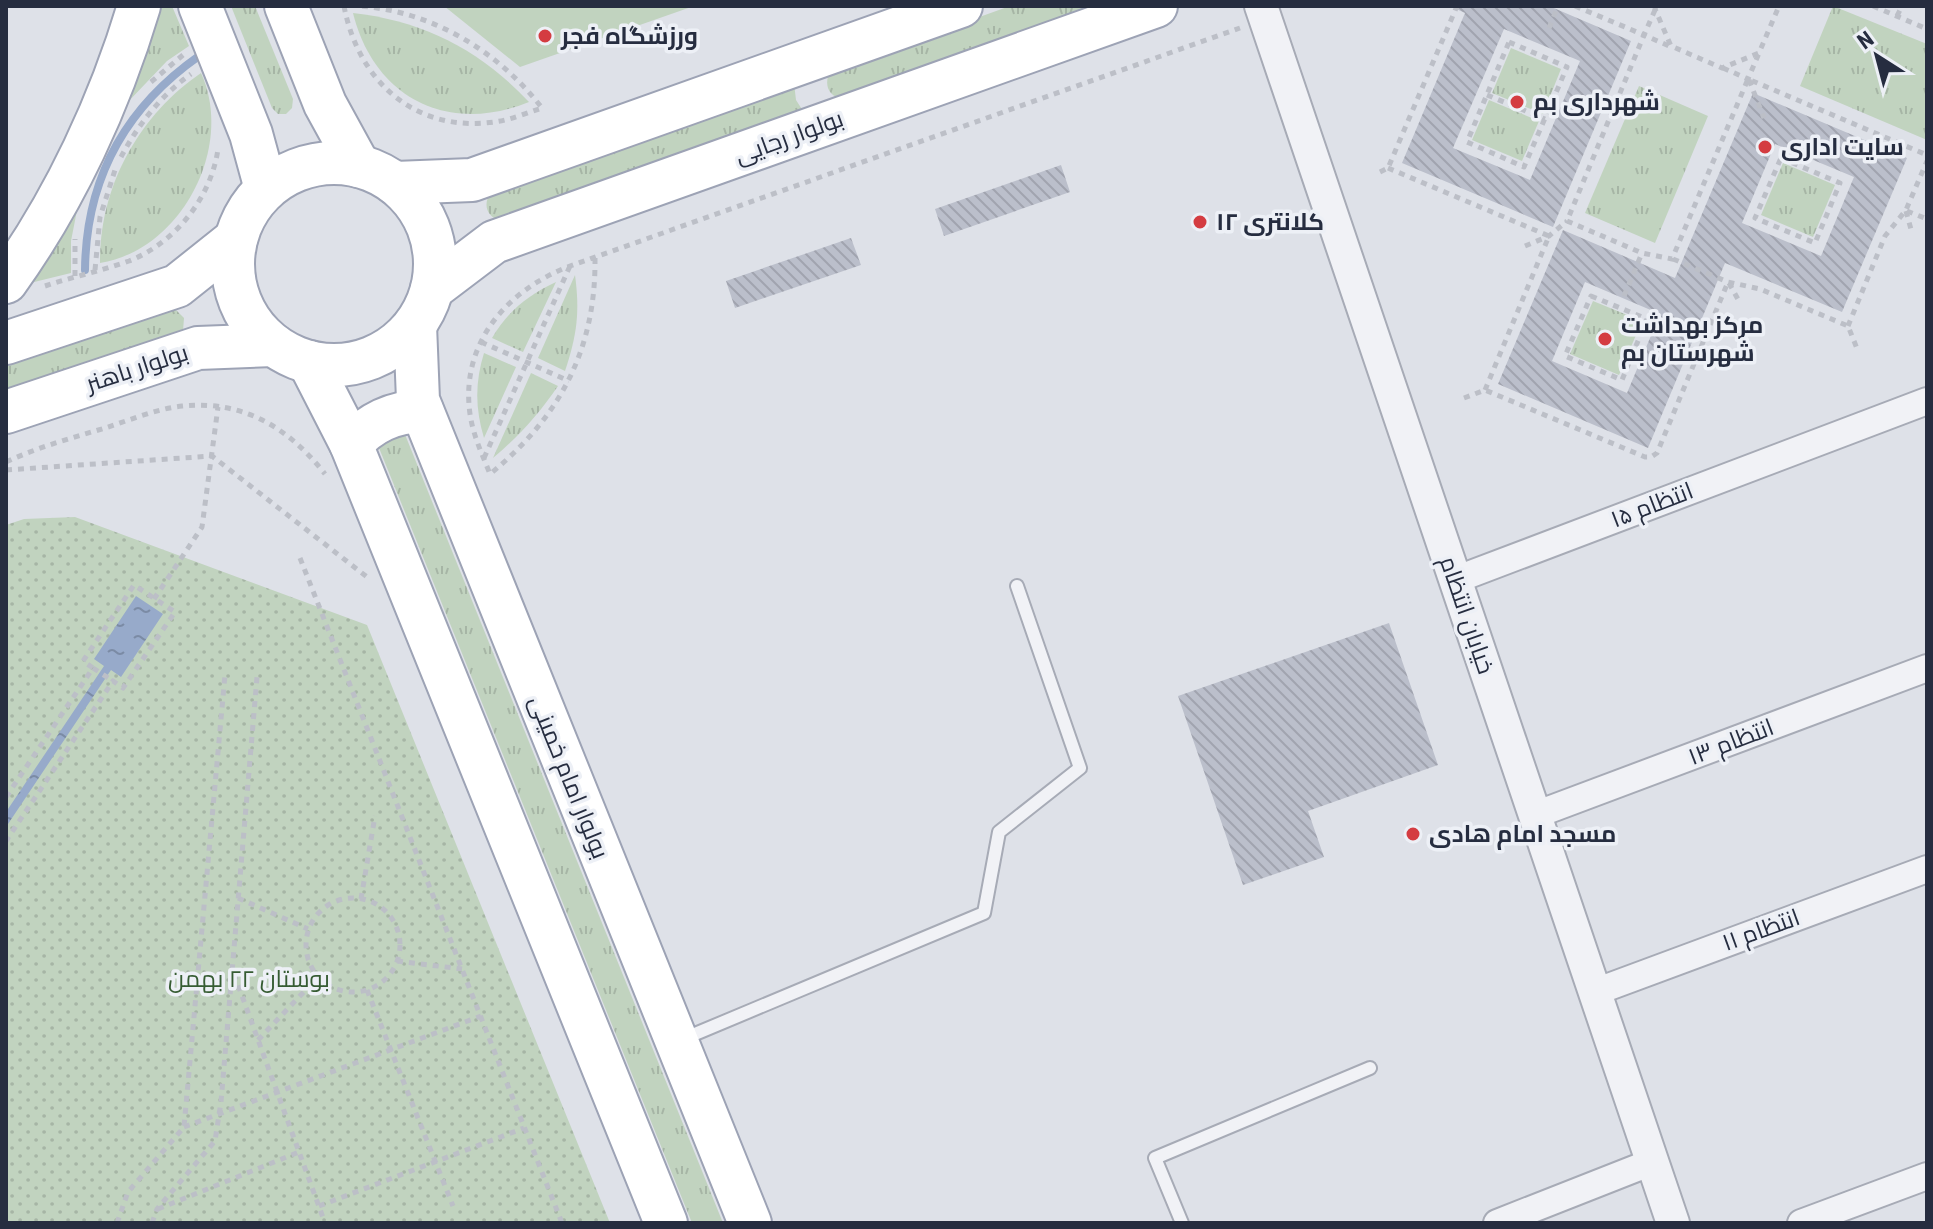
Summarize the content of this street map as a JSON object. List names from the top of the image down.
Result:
{
  "streets": {
    "main road": ["بولوار رجایی", "بولوار باهنر", "بولوار امام خمینی"],
    "street": [
      "انتظام ۱۵",
      "خیابان انتظام",
      "انتظام ۱۳",
      "انتظام ۱۱"
    ]
  },
  "crossings": [
    ["بولوار رجایی", "بولوار باهنر"],
    ["بولوار رجایی", "بولوار امام خمینی"],
    ["بولوار باهنر", "بولوار امام خمینی"],
    ["انتظام ۱۵", "خیابان انتظام"],
    ["خیابان انتظام", "انتظام ۱۳"],
    ["خیابان انتظام", "انتظام ۱۱"]
  ],
  "parks": ["بوستان ۲۲ بهمن"],
  "places": [
    "ورزشگاه فجر",
    "شهرداری بم",
    "سایت اداری",
    "کلانتری ۱۲",
    "مرکز بهداشت شهرستان بم",
    "مسجد امام هادی"
  ],
  "north": "top left"
}
